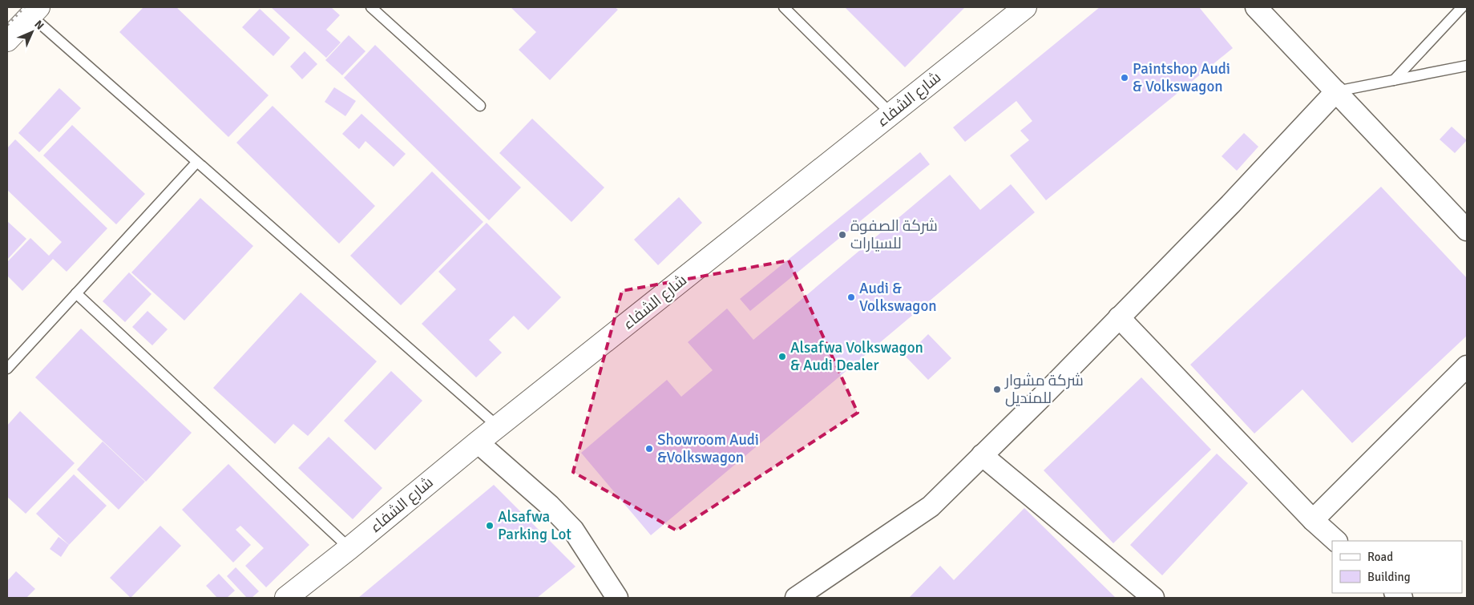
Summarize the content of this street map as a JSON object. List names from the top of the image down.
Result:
{
  "streets": {
    "street": ["شارع الشفاء"]
  },
  "places": [
    "Paintshop Audi & Volkswagon",
    "شركة الصفوة للسيارات",
    "Audi & Volkswagon",
    "Alsafwa Volkswagon & Audi Dealer",
    "شركة مشوار للمنديل",
    "Showroom Audi &Volkswagon",
    "Alsafwa Parking Lot"
  ],
  "legend": ["Road", "Building"],
  "north": "top right"
}
